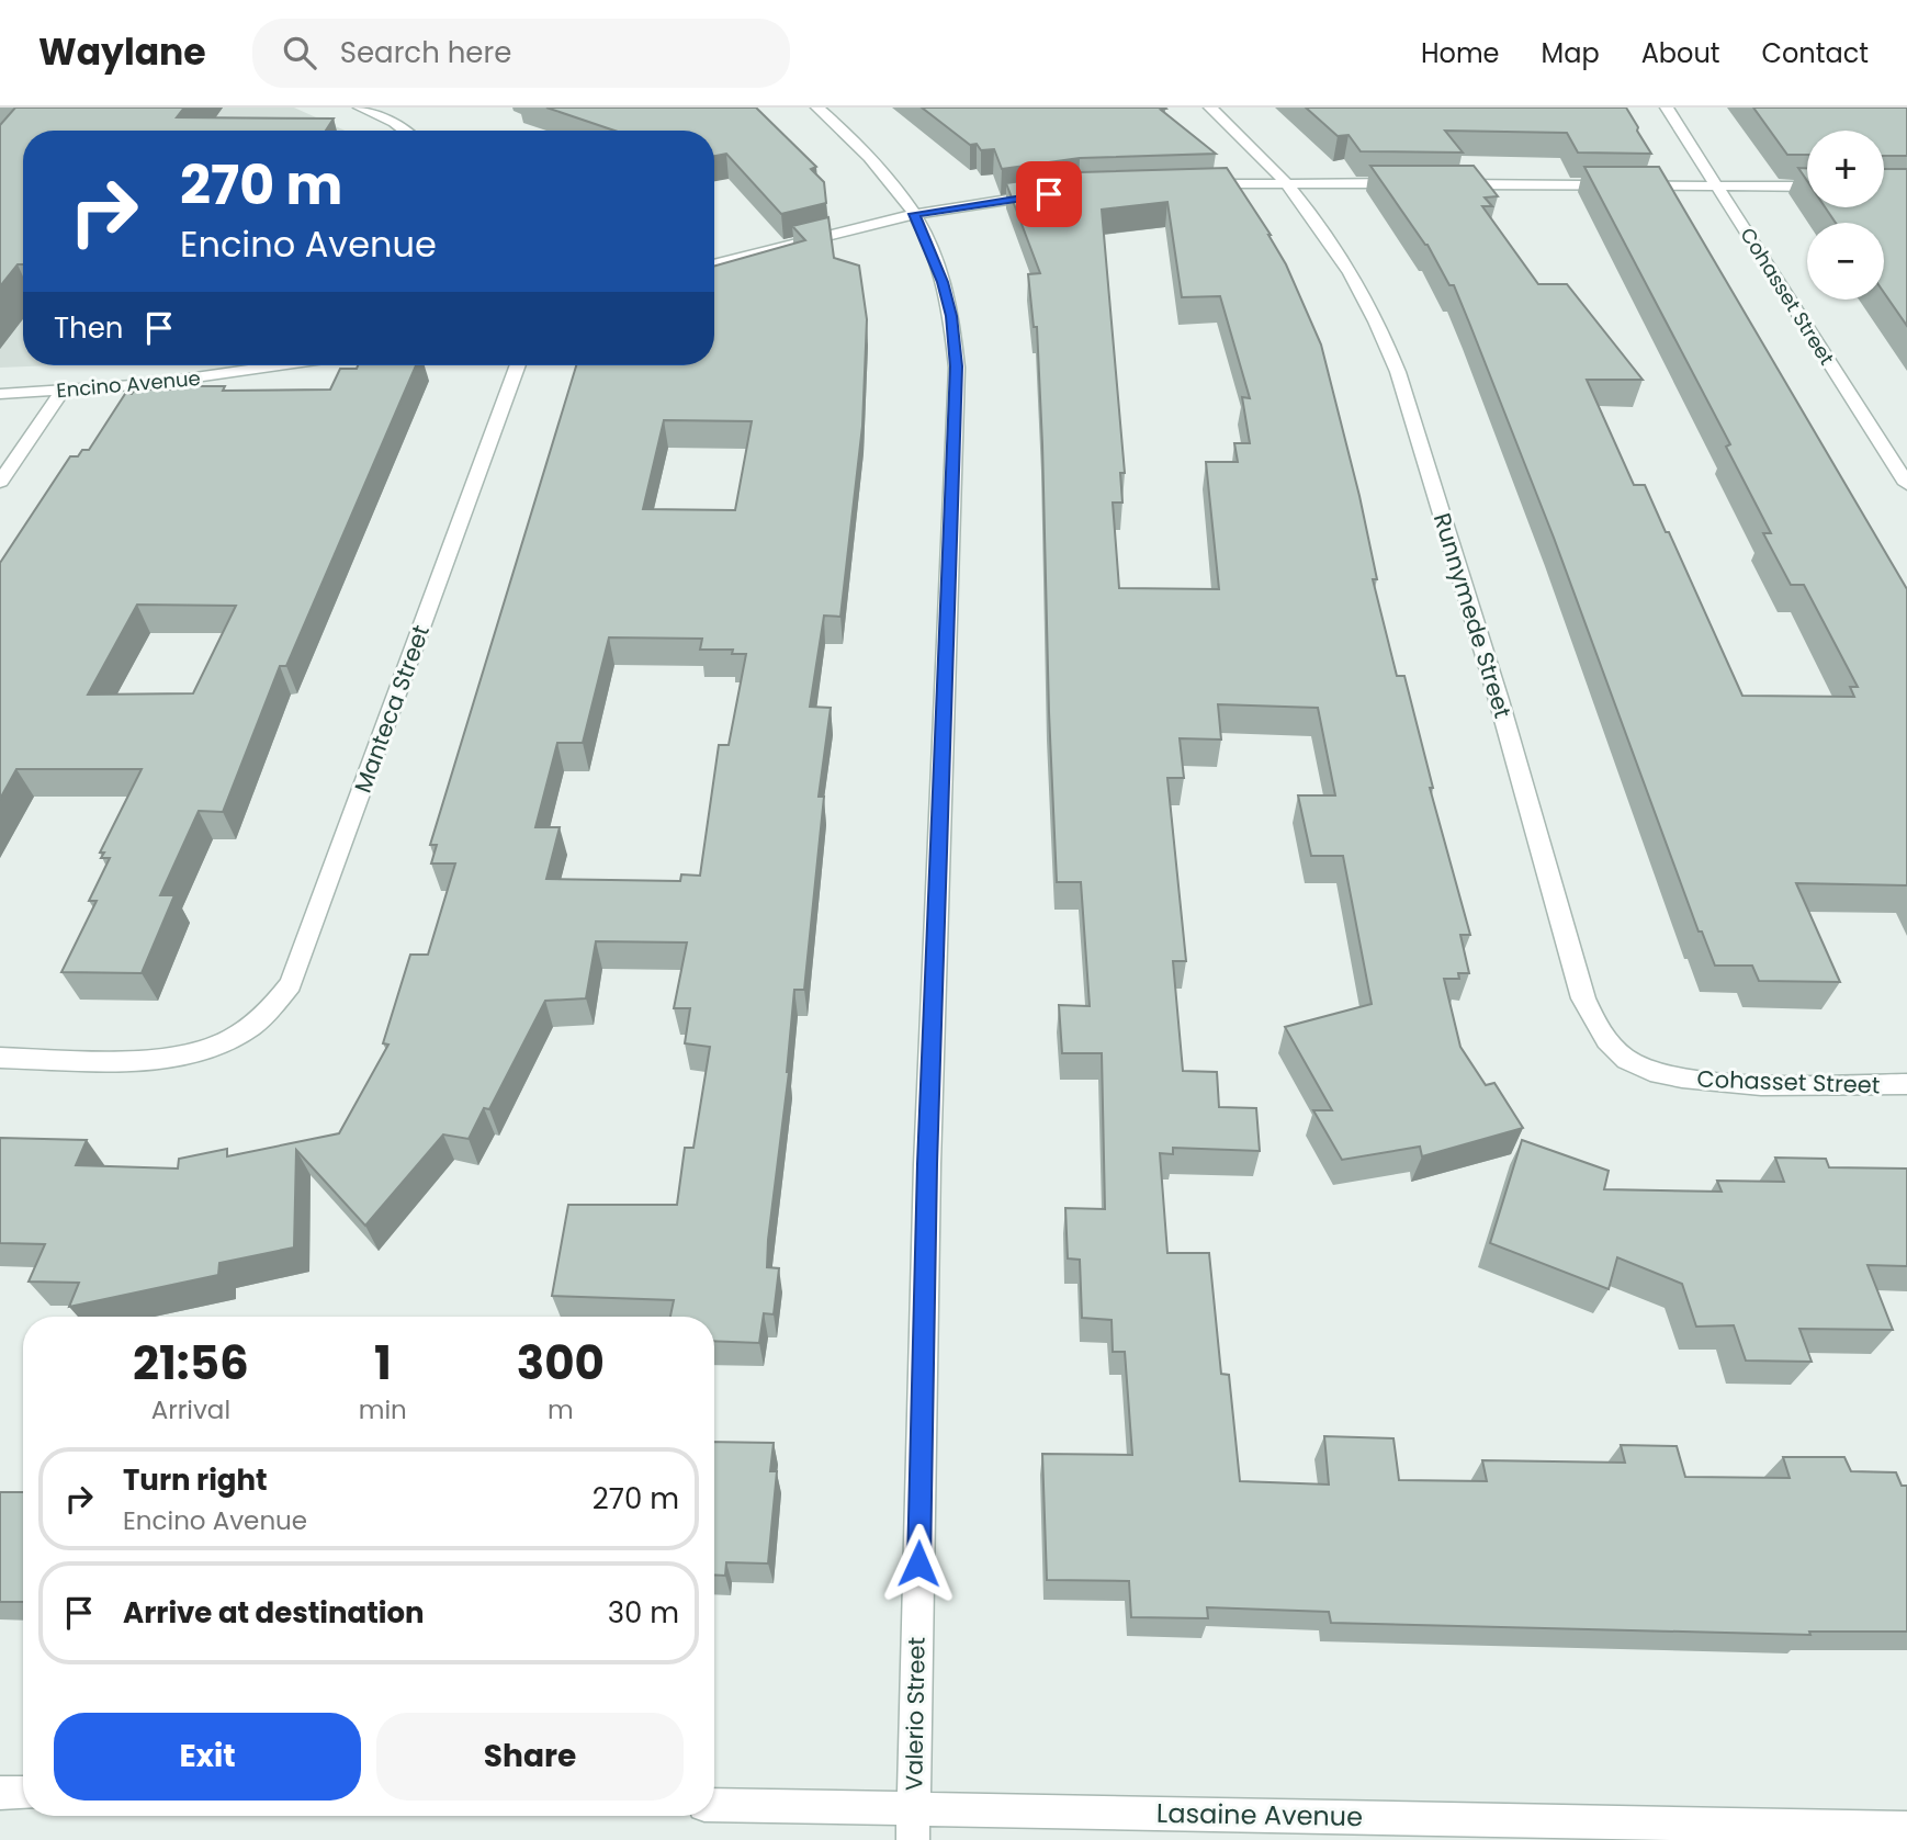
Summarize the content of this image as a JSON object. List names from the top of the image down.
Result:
{
  "streets": {
    "street": [
      "Cohasset Street",
      "Encino Avenue",
      "Runnymede Street",
      "Manteca Street",
      "Valerio Street",
      "Lasaine Avenue"
    ]
  },
  "crossings": [
    ["Cohasset Street", "Runnymede Street"],
    ["Valerio Street", "Lasaine Avenue"]
  ],
  "page": {
    "header": "Waylane",
    "search": "Search here",
    "nav": [
      "Home",
      "Map",
      "About",
      "Contact"
    ],
    "map_buttons": ["+", "−"],
    "turn": ["270 m", "Encino Avenue"],
    "then": "Then",
    "eta": [
      "21:56",
      "Arrival",
      "1",
      "min",
      "300",
      "m"
    ],
    "list": [
      {
        "name": "Turn right",
        "note": "Encino Avenue",
        "value": "270 m"
      },
      {
        "name": "Arrive at destination",
        "value": "30 m"
      }
    ],
    "buttons": ["Exit", "Share"]
  }
}
